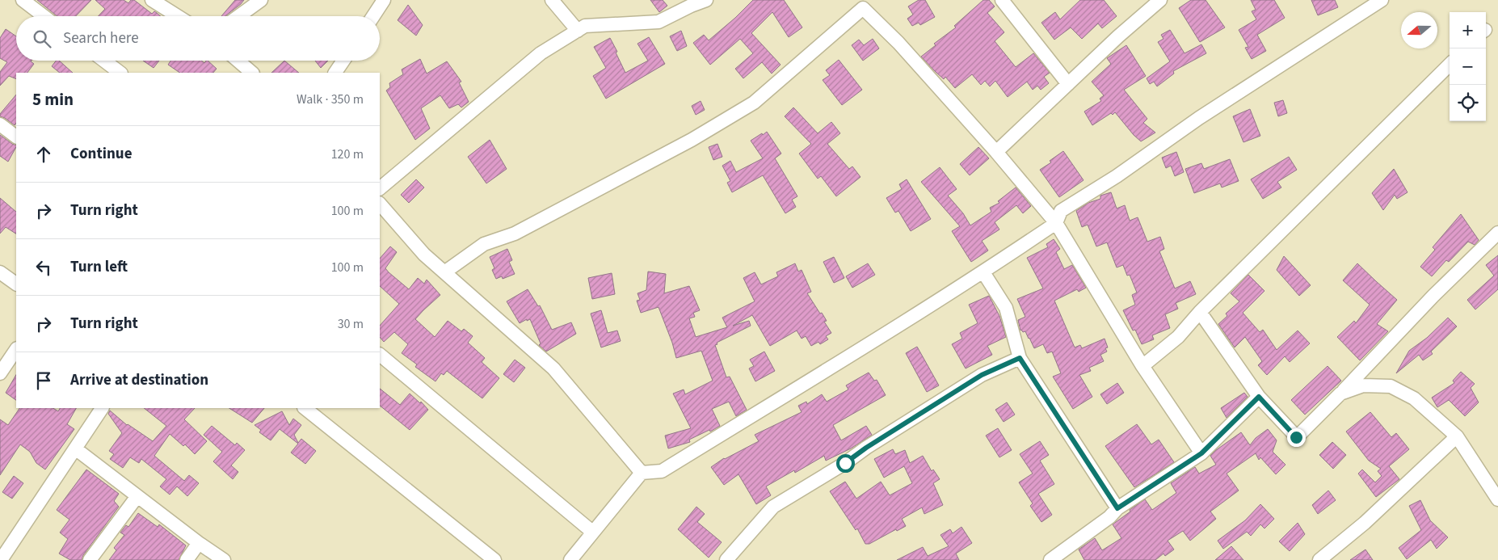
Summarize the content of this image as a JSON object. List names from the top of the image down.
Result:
{
  "north": "left",
  "page": {
    "map_buttons": ["+", "−"],
    "search": "Search here",
    "heading": ["5 min", "Walk · 350 m"],
    "list": [
      ["Continue", "120 m"],
      ["Turn right", "100 m"],
      ["Turn left", "100 m"],
      ["Turn right", "30 m"],
      "Arrive at destination"
    ]
  }
}
